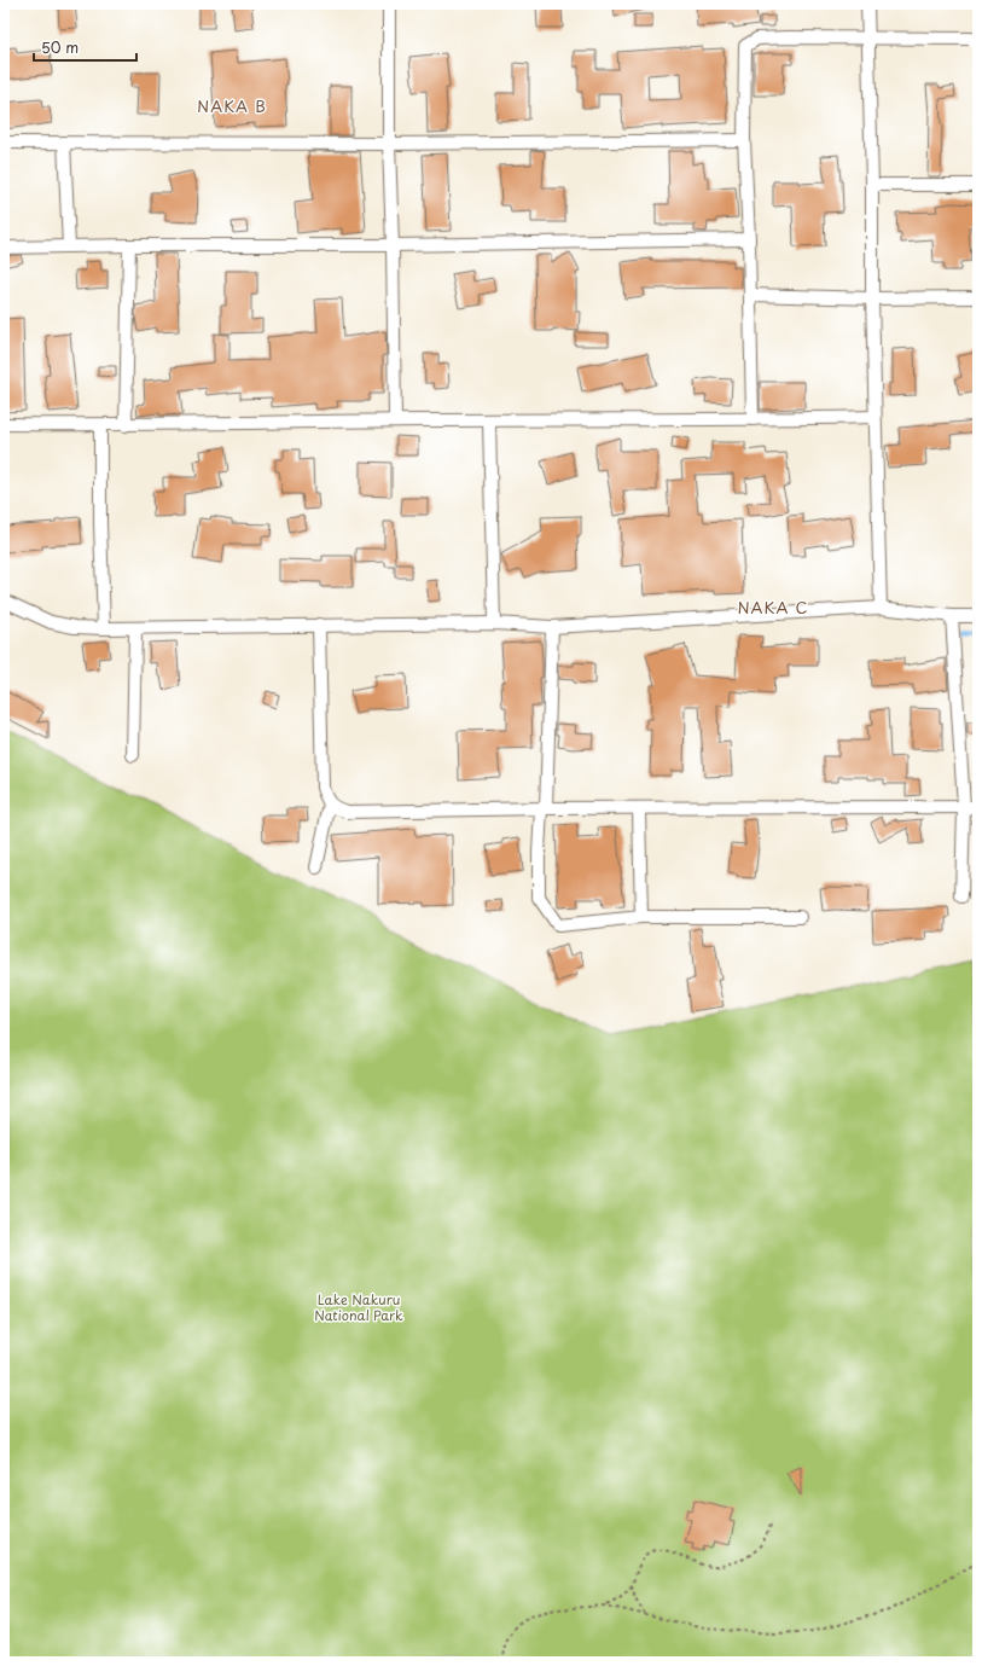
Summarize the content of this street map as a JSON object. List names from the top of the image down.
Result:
{
  "districts": ["NAKA B", "NAKA C"],
  "parks": ["Lake Nakuru National Park"],
  "scale_bar": "50 m"
}
